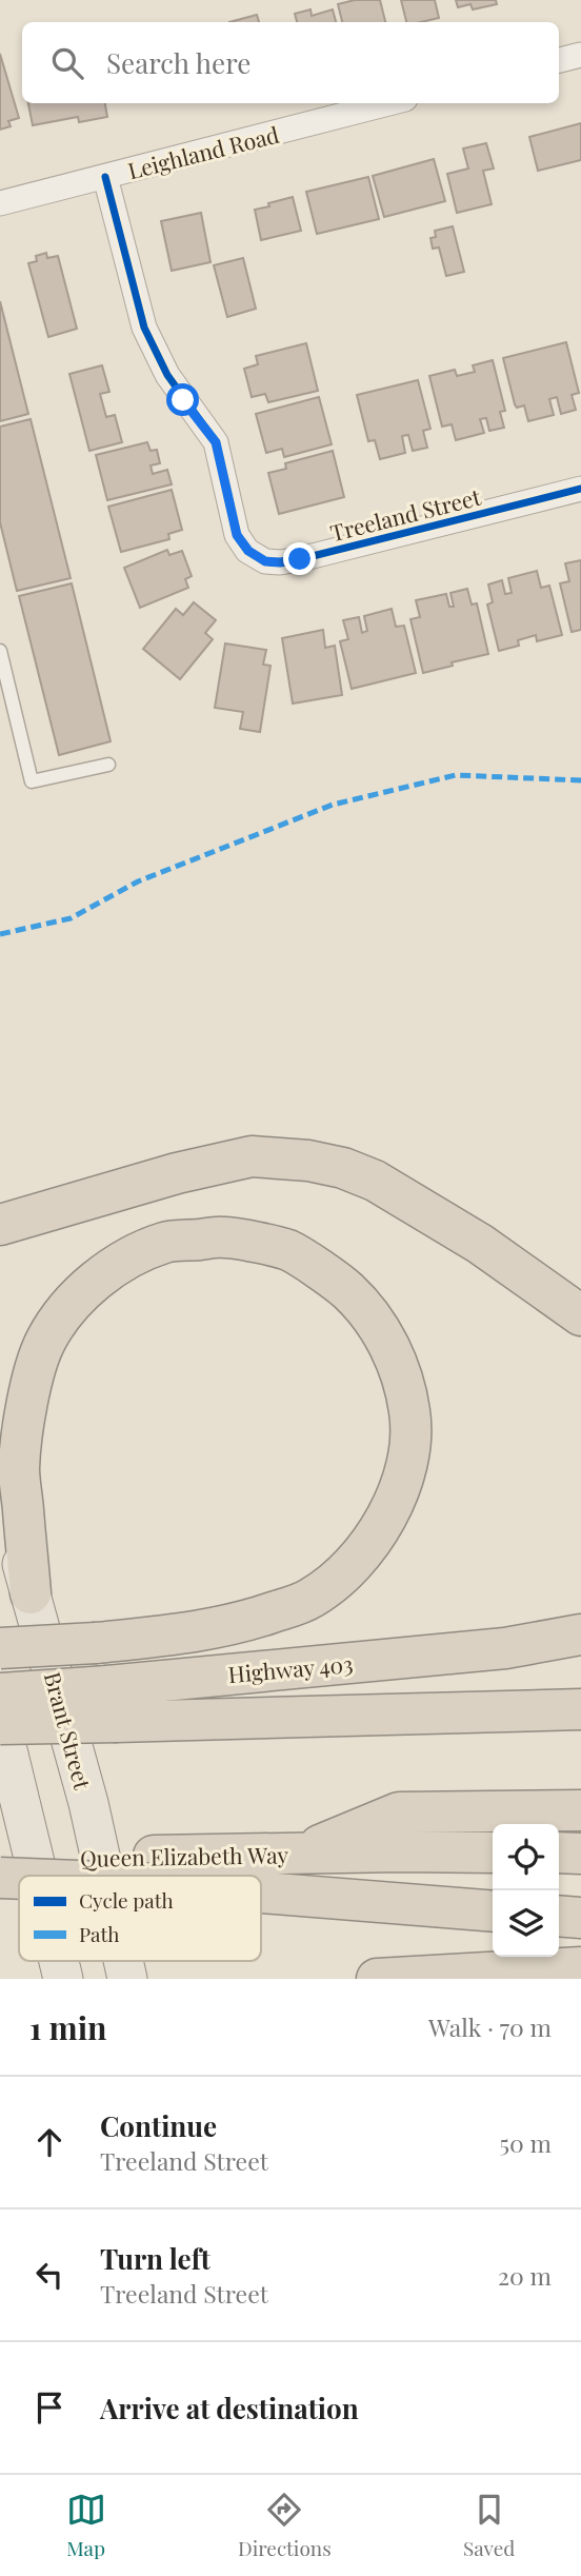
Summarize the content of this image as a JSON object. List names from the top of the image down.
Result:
{
  "streets": {
    "highway": ["Highway 403", "Queen Elizabeth Way"],
    "main road": ["Brant Street"],
    "street": ["Leighland Road", "Treeland Street"]
  },
  "crossings": [
    ["Leighland Road", "Treeland Street"]
  ],
  "legend": ["Cycle path", "Path"],
  "page": {
    "search": "Search here",
    "heading": ["1 min", "Walk · 70 m"],
    "list": [
      ["Continue", "Treeland Street", "50 m"],
      ["Turn left", "Treeland Street", "20 m"],
      "Arrive at destination"
    ],
    "nav": ["Map", "Directions", "Saved"]
  }
}
